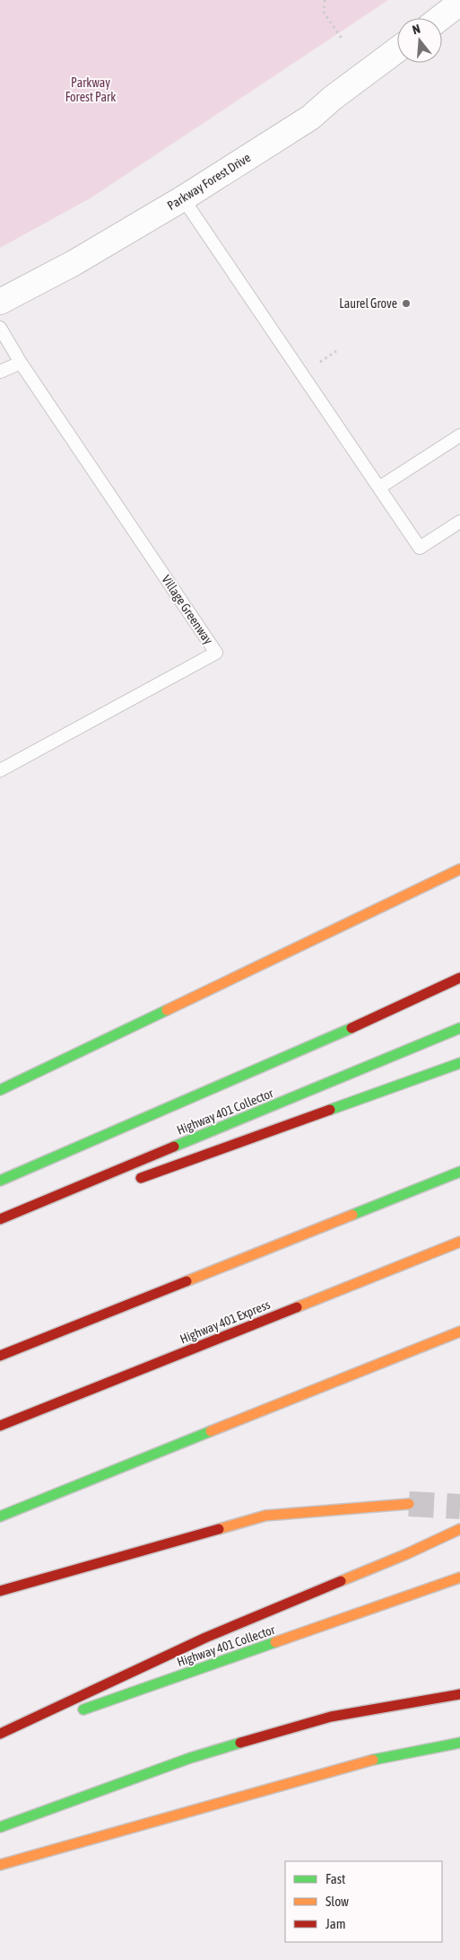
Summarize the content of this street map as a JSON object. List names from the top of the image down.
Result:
{
  "streets": {
    "highway": ["Highway 401 Collector", "Highway 401 Express"],
    "street": ["Parkway Forest Drive"],
    "lane": ["Village Greenway"]
  },
  "parks": ["Parkway Forest Park"],
  "places": ["Laurel Grove"],
  "legend": ["Fast", "Slow", "Jam"],
  "north": "top"
}
